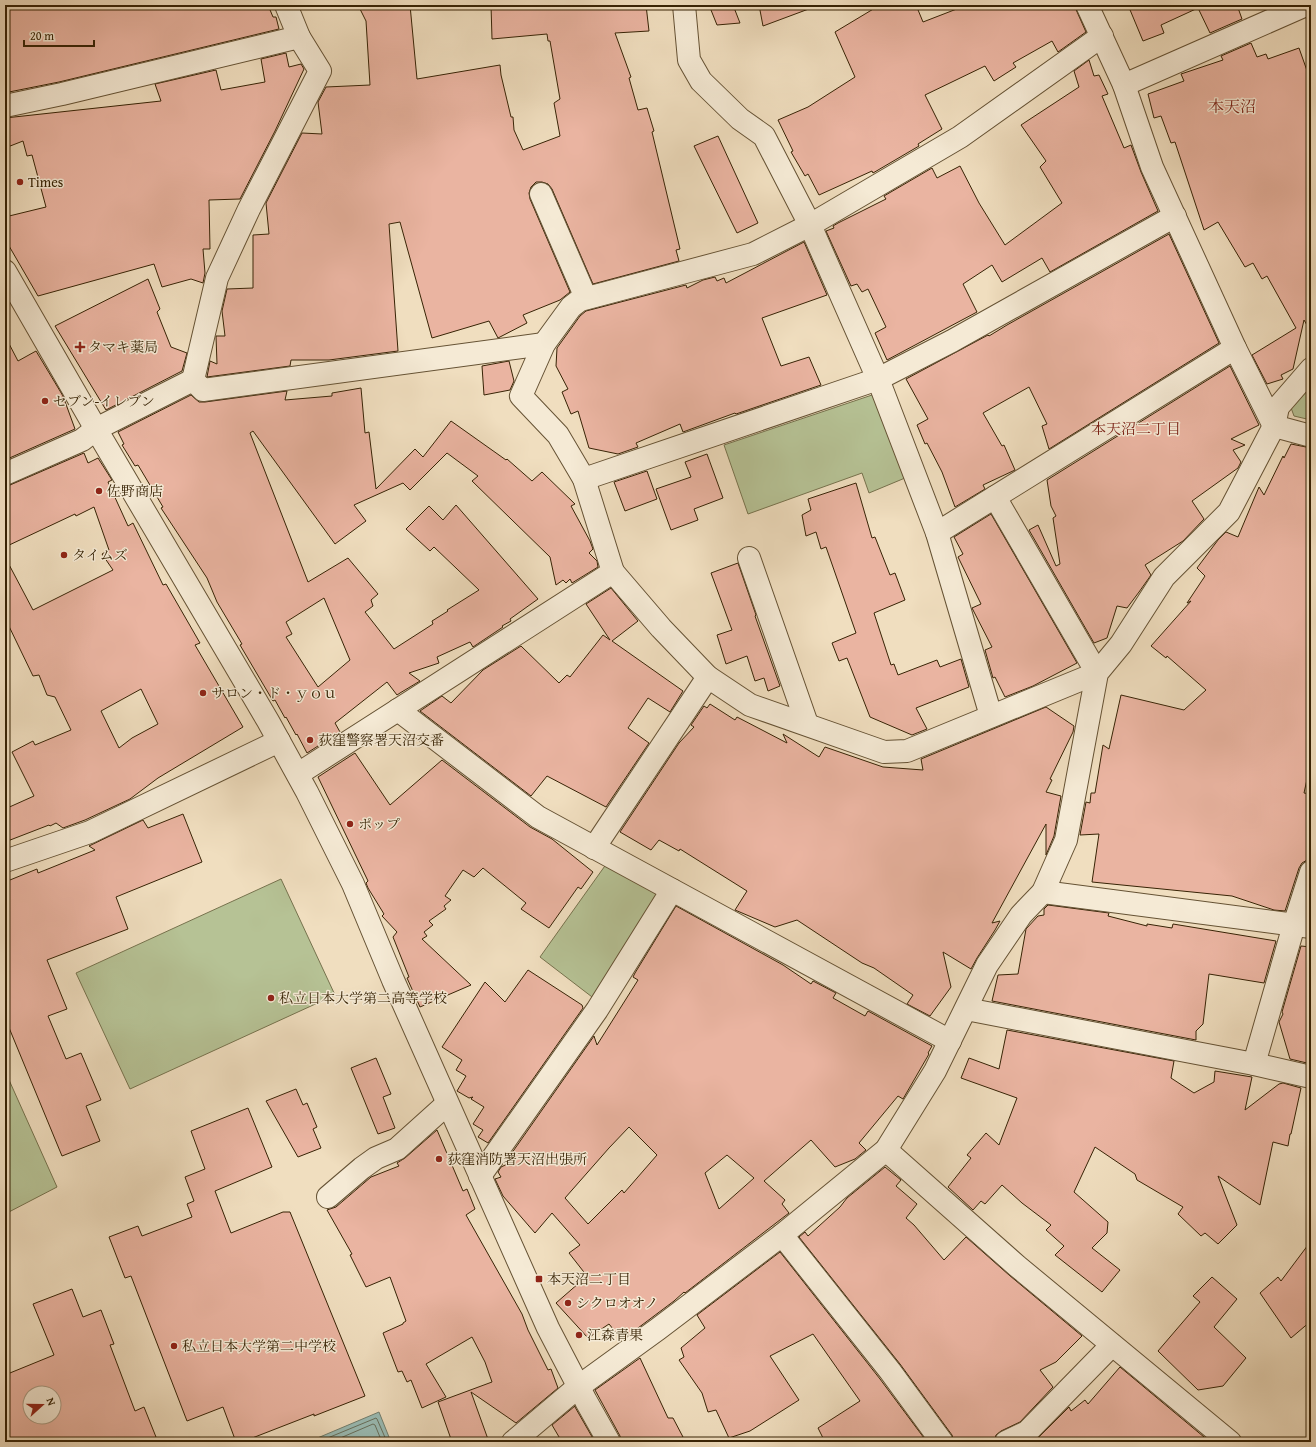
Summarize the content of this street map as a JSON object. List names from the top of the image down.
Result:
{
  "districts": ["本天沼", "本天沼二丁目"],
  "places": {
    "other": [
      "Times",
      "セブン-イレブン",
      "佐野商店",
      "タイムズ",
      "サロン・ド・ｙｏｕ",
      "荻窪警察署天沼交番",
      "ポップ",
      "私立日本大学第二高等学校",
      "荻窪消防署天沼出張所",
      "シクロオオノ",
      "江森青果",
      "私立日本大学第二中学校"
    ],
    "health": ["タマキ薬局"],
    "transit": ["本天沼二丁目"]
  },
  "scale_bar": "20 m",
  "north": "right"
}
